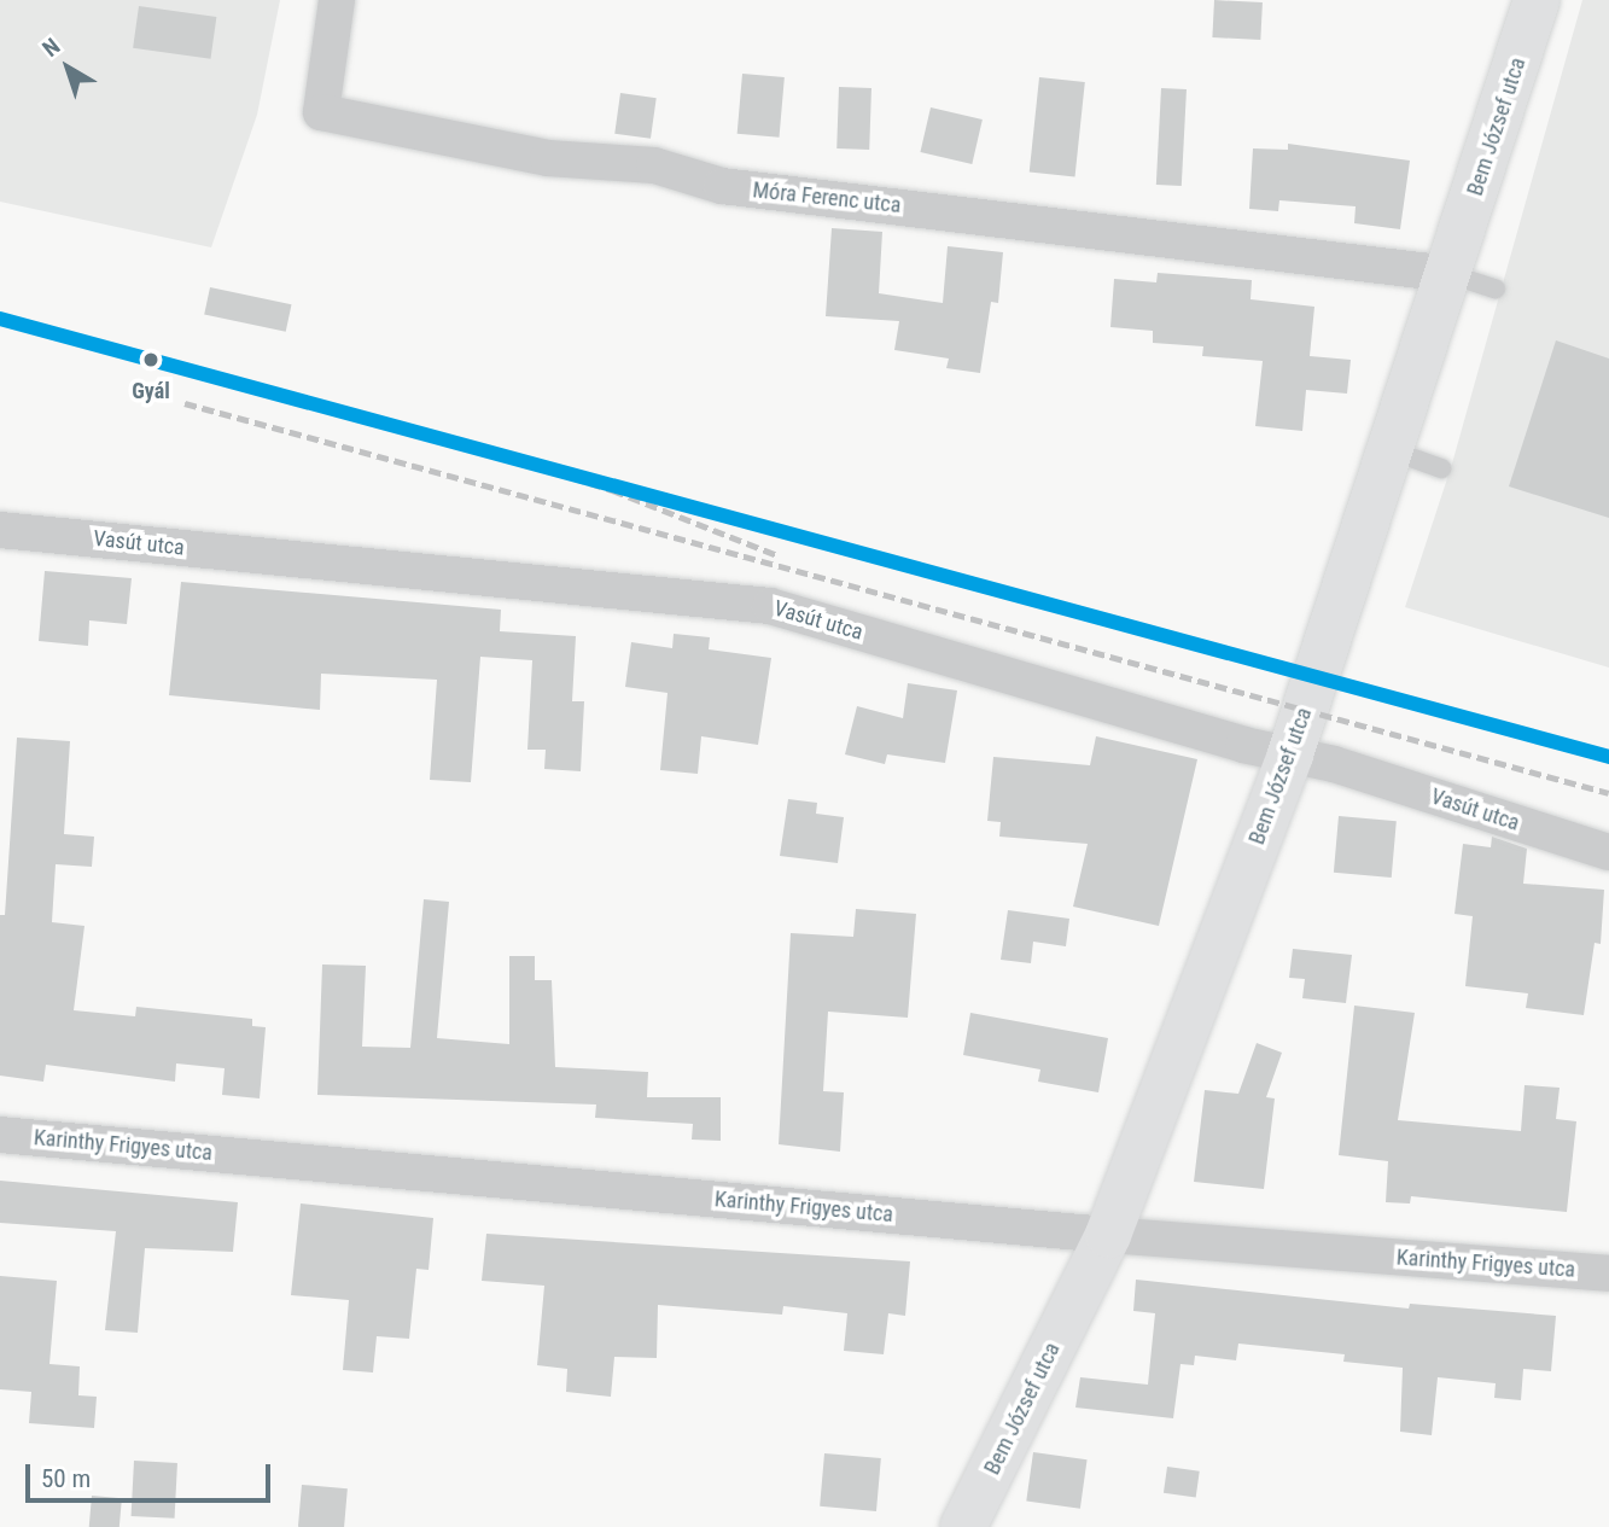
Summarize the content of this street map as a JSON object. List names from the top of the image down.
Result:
{
  "streets": {
    "main road": ["Bem József utca"],
    "street": ["Móra Ferenc utca", "Vasút utca", "Karinthy Frigyes utca"]
  },
  "crossings": [
    ["Bem József utca", "Móra Ferenc utca"],
    ["Bem József utca", "Vasút utca"],
    ["Bem József utca", "Karinthy Frigyes utca"]
  ],
  "places": ["Gyál"],
  "scale_bar": "50 m",
  "north": "top left"
}
